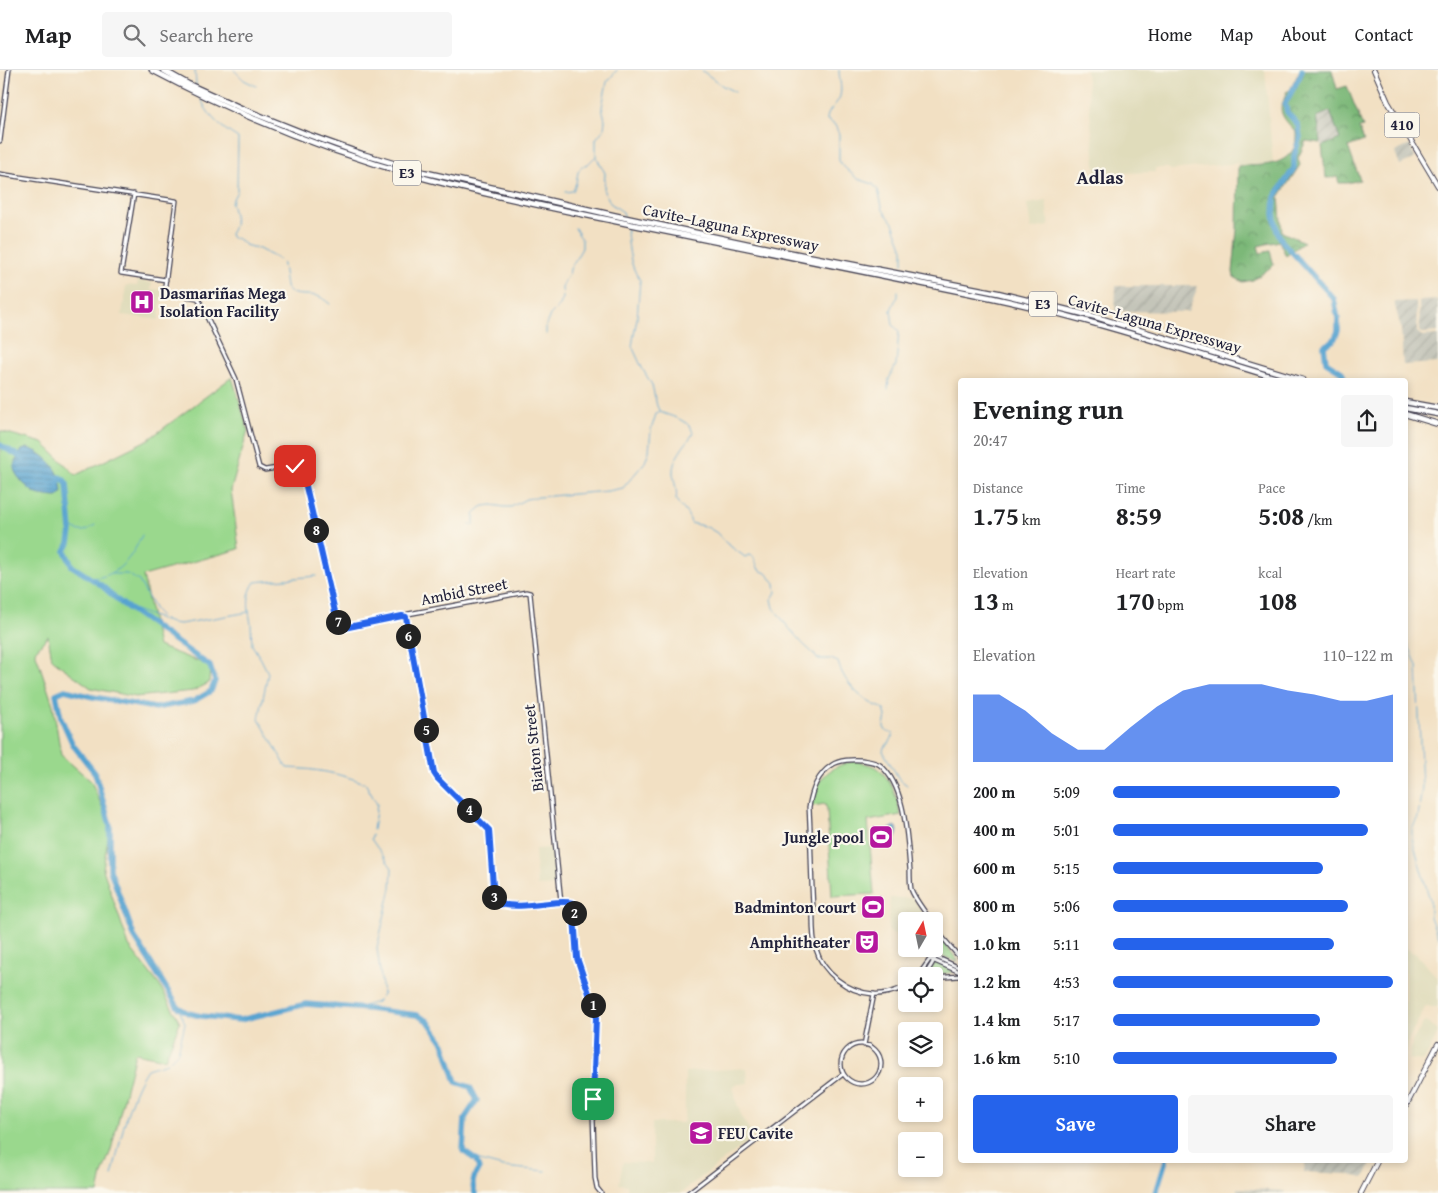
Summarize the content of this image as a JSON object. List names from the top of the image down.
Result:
{
  "streets": {
    "highway": ["E3", "Cavite–Laguna Expressway"],
    "main road": ["410"],
    "street": ["Ambid Street", "Biaton Street"]
  },
  "crossings": [
    ["Ambid Street", "Biaton Street"]
  ],
  "districts": ["Adlas"],
  "places": {
    "hospital": ["Dasmariñas Mega Isolation Facility"],
    "sports": ["Jungle pool", "Badminton court"],
    "theatre": ["Amphitheater"],
    "school or university": ["FEU Cavite"]
  },
  "north": "top",
  "page": {
    "header": "Map",
    "search": "Search here",
    "nav": [
      "Home",
      "Map",
      "About",
      "Contact"
    ],
    "heading": ["Evening run", "20:47"],
    "stats": [
      ["Distance", "1.75 km"],
      ["Time", "8:59"],
      ["Pace", "5:08 /km"],
      ["Elevation", "13 m"],
      ["Heart rate", "170 bpm"],
      ["kcal", "108"]
    ],
    "pins": [
      "8",
      "7",
      "6",
      "5",
      "4",
      "3",
      "2",
      "1"
    ],
    "chart": ["Elevation", "110–122 m"],
    "list": [
      {
        "name": "200 m",
        "note": "5:09"
      },
      {
        "name": "400 m",
        "note": "5:01"
      },
      {
        "name": "600 m",
        "note": "5:15"
      },
      {
        "name": "800 m",
        "note": "5:06"
      },
      {
        "name": "1.0 km",
        "note": "5:11"
      },
      {
        "name": "1.2 km",
        "note": "4:53"
      },
      {
        "name": "1.4 km",
        "note": "5:17"
      },
      {
        "name": "1.6 km",
        "note": "5:10"
      }
    ],
    "map_buttons": ["+", "−"],
    "buttons": ["Save", "Share"]
  }
}
